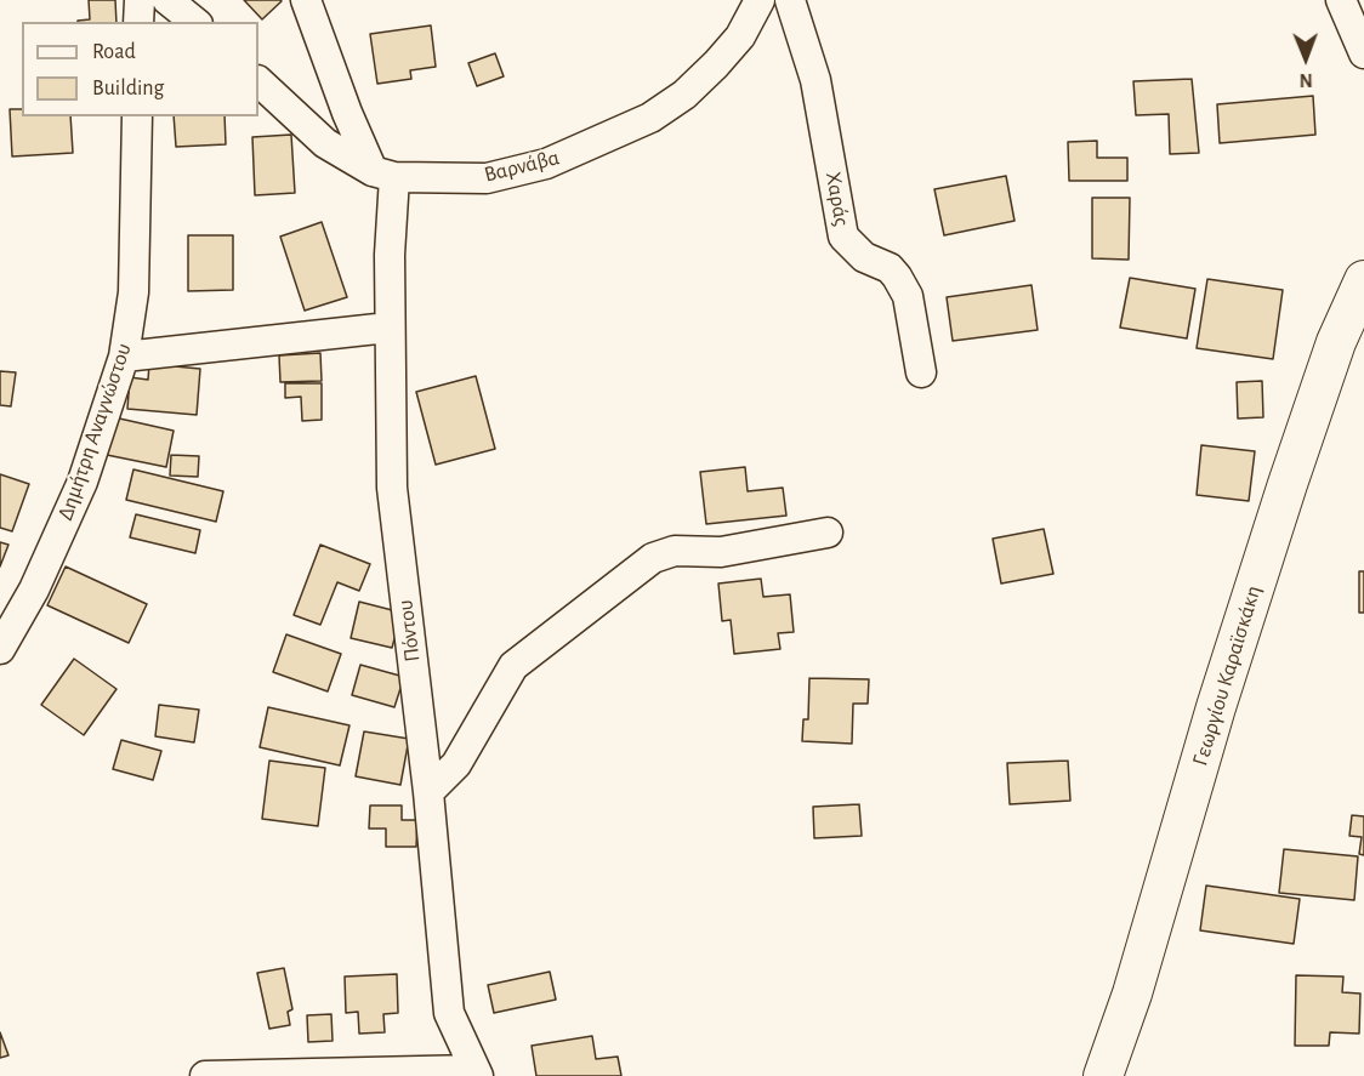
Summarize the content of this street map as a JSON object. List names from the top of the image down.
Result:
{
  "streets": {
    "main road": ["Γεωργίου Καραϊσκάκη"],
    "street": [
      "Βαρνάβα",
      "Χαράς",
      "Δημήτρη Αναγνώστου",
      "Πόντου"
    ]
  },
  "crossings": [
    ["Βαρνάβα", "Πόντου"]
  ],
  "legend": ["Road", "Building"],
  "north": "bottom"
}
